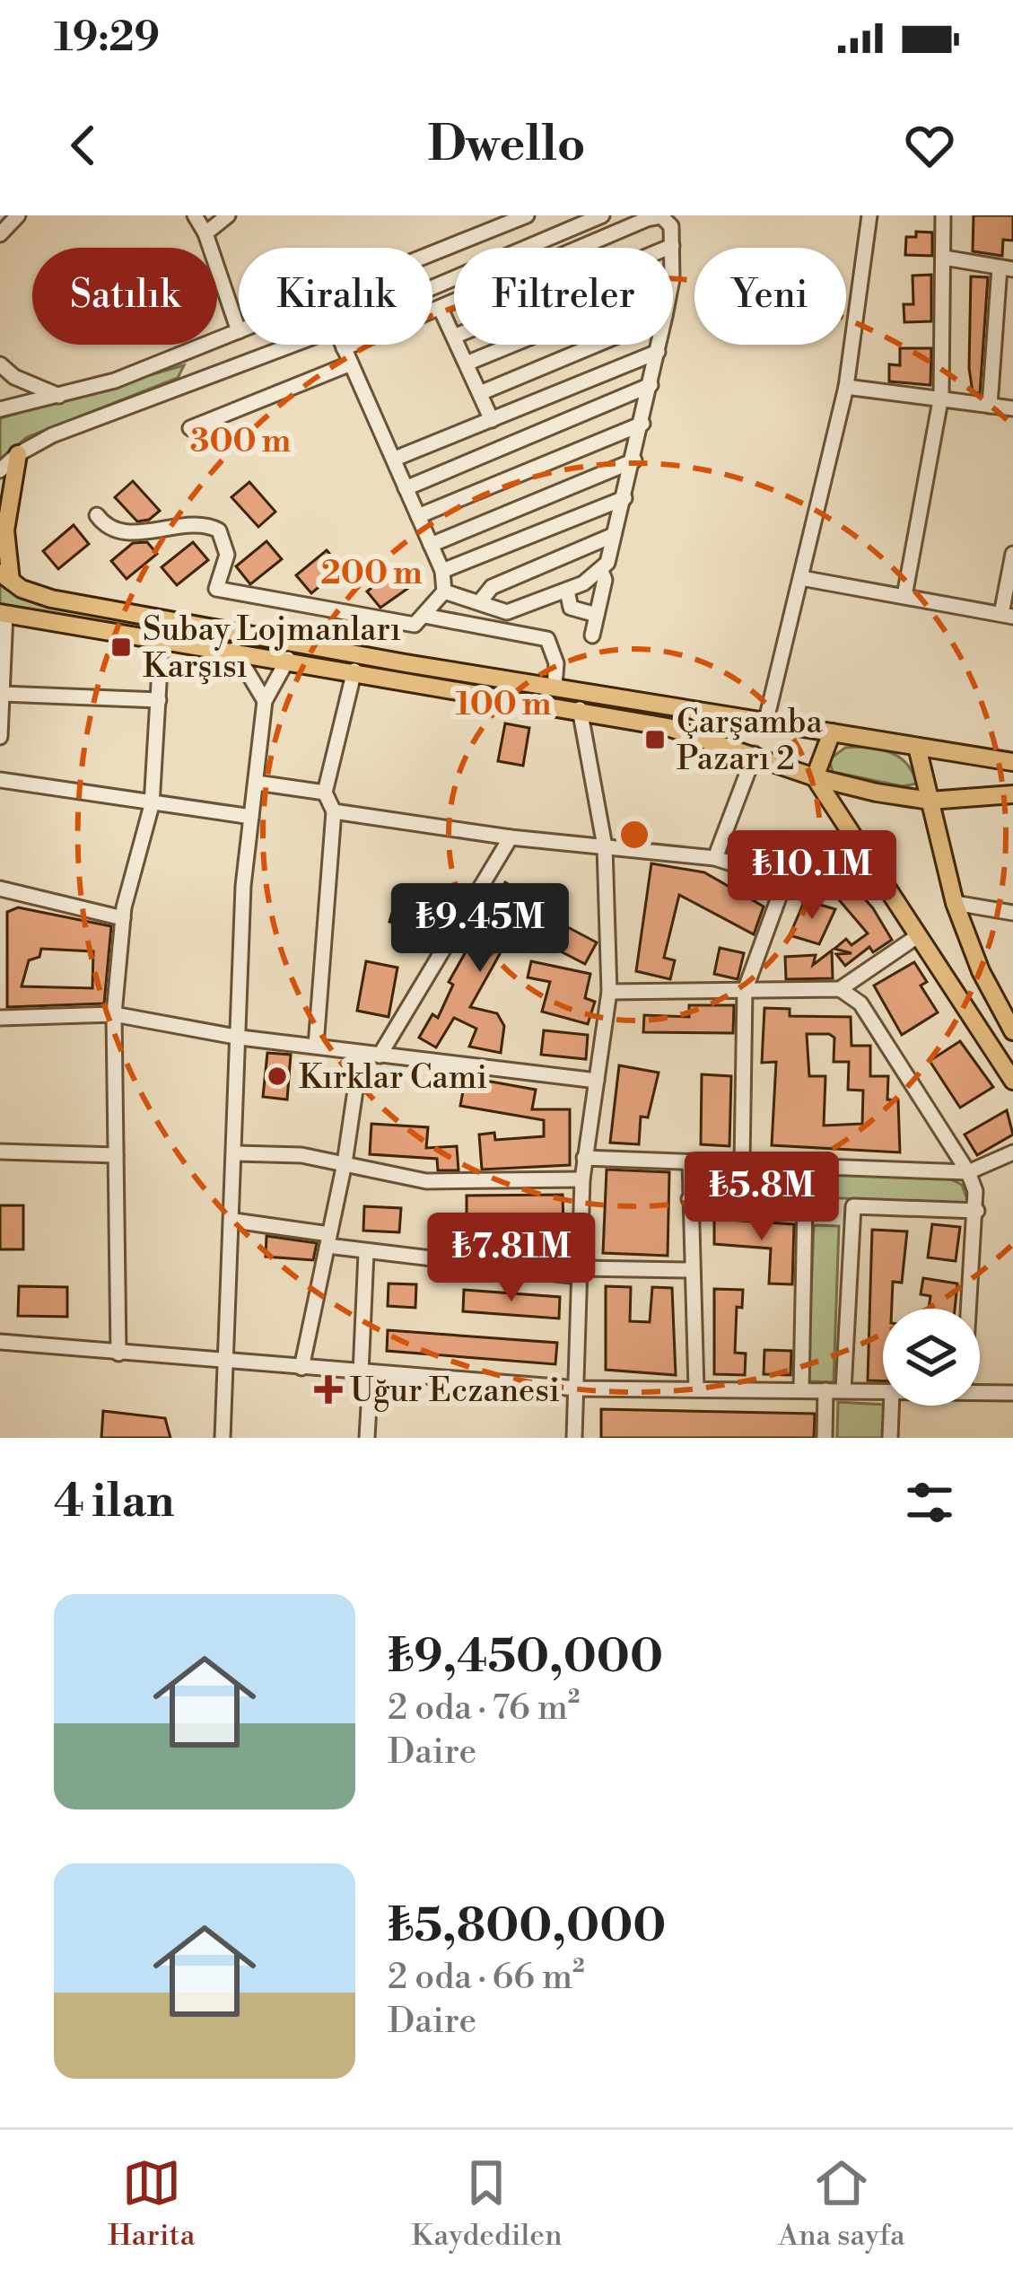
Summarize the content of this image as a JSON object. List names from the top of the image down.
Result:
{
  "places": {
    "transit": ["Subay Lojmanları Karşısı", "Çarşamba Pazarı 2"],
    "other": ["Kırklar Cami"],
    "health": ["Uğur Eczanesi"]
  },
  "page": {
    "status": "19:29",
    "header": "Dwello",
    "chip": [
      "Satılık",
      "Kiralık",
      "Filtreler",
      "Yeni"
    ],
    "price": [
      "₺10.1M",
      "₺9.45M",
      "₺5.8M",
      "₺7.81M"
    ],
    "heading": "4 ilan",
    "list": [
      {
        "name": "₺9,450,000",
        "note": "2 oda · 76 m² · Daire"
      },
      {
        "name": "₺5,800,000",
        "note": "2 oda · 66 m² · Daire"
      }
    ],
    "tabs": ["Harita", "Kaydedilen", "Ana sayfa"]
  },
  "rings": ["300 m", "200 m", "100 m"]
}
